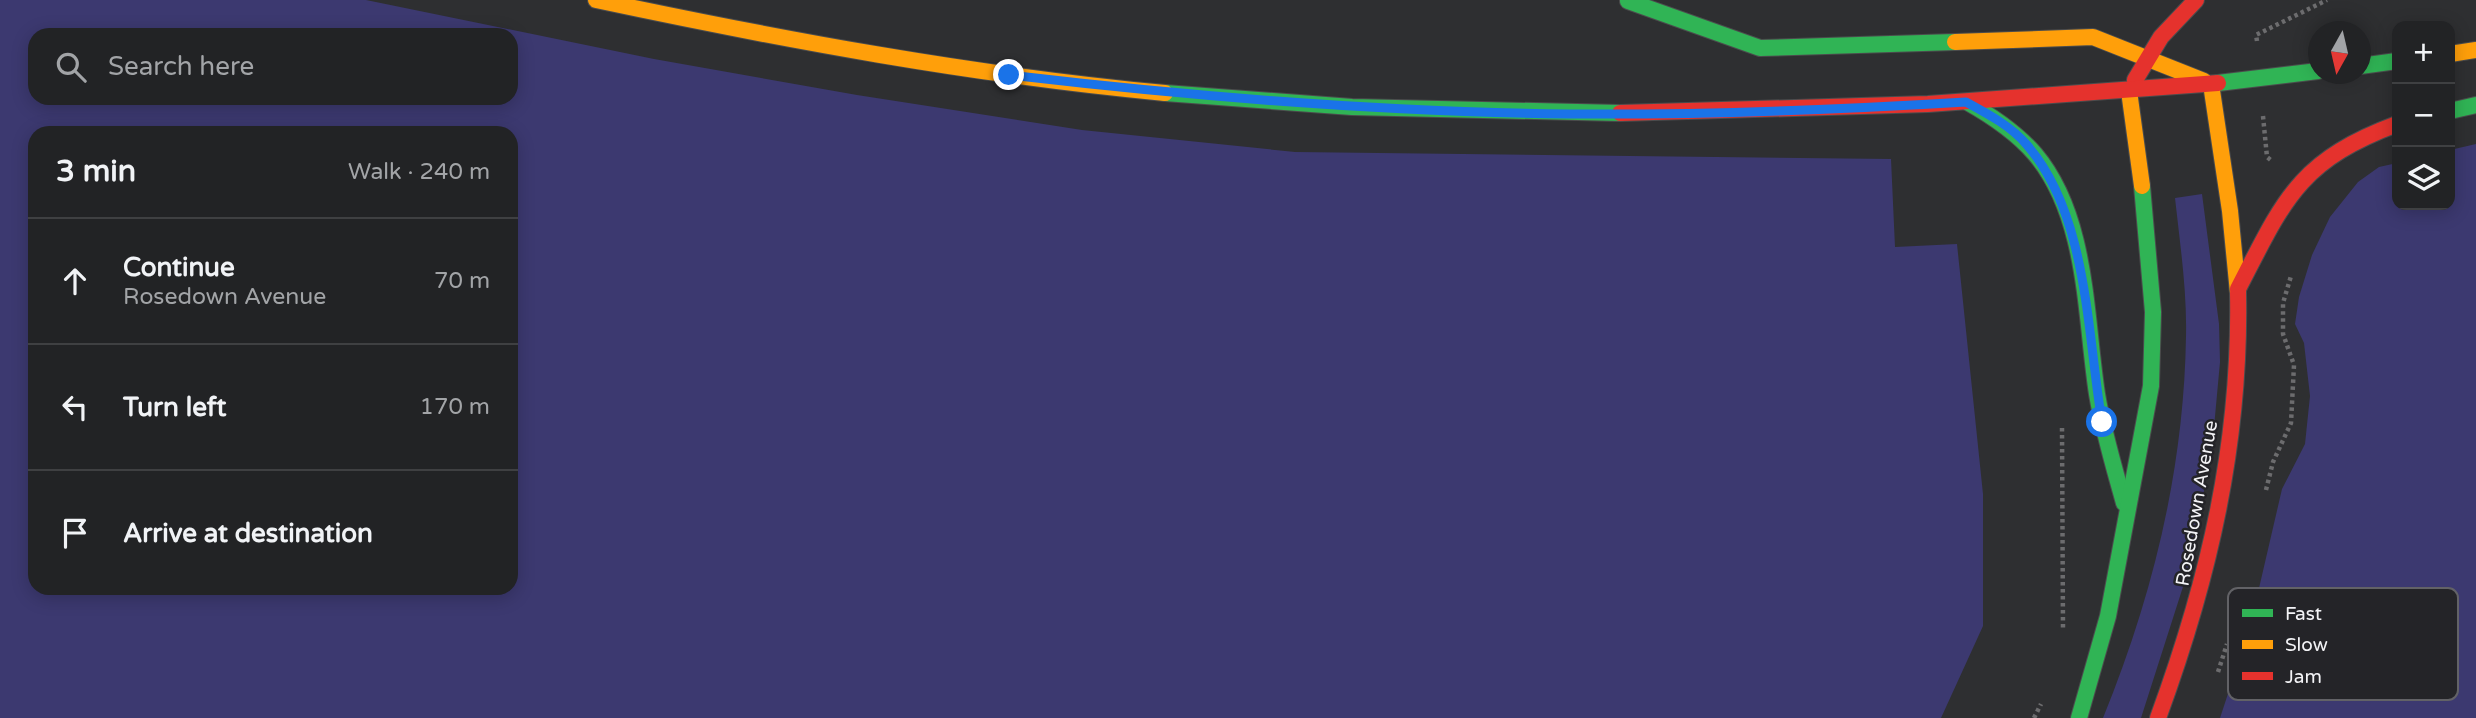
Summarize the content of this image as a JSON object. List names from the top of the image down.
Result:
{
  "streets": {
    "main road": ["Rosedown Avenue"]
  },
  "legend": ["Fast", "Slow", "Jam"],
  "north": "bottom",
  "page": {
    "map_buttons": ["+", "−"],
    "search": "Search here",
    "heading": ["3 min", "Walk · 240 m"],
    "list": [
      ["Continue", "Rosedown Avenue", "70 m"],
      ["Turn left", "170 m"],
      "Arrive at destination"
    ]
  }
}
